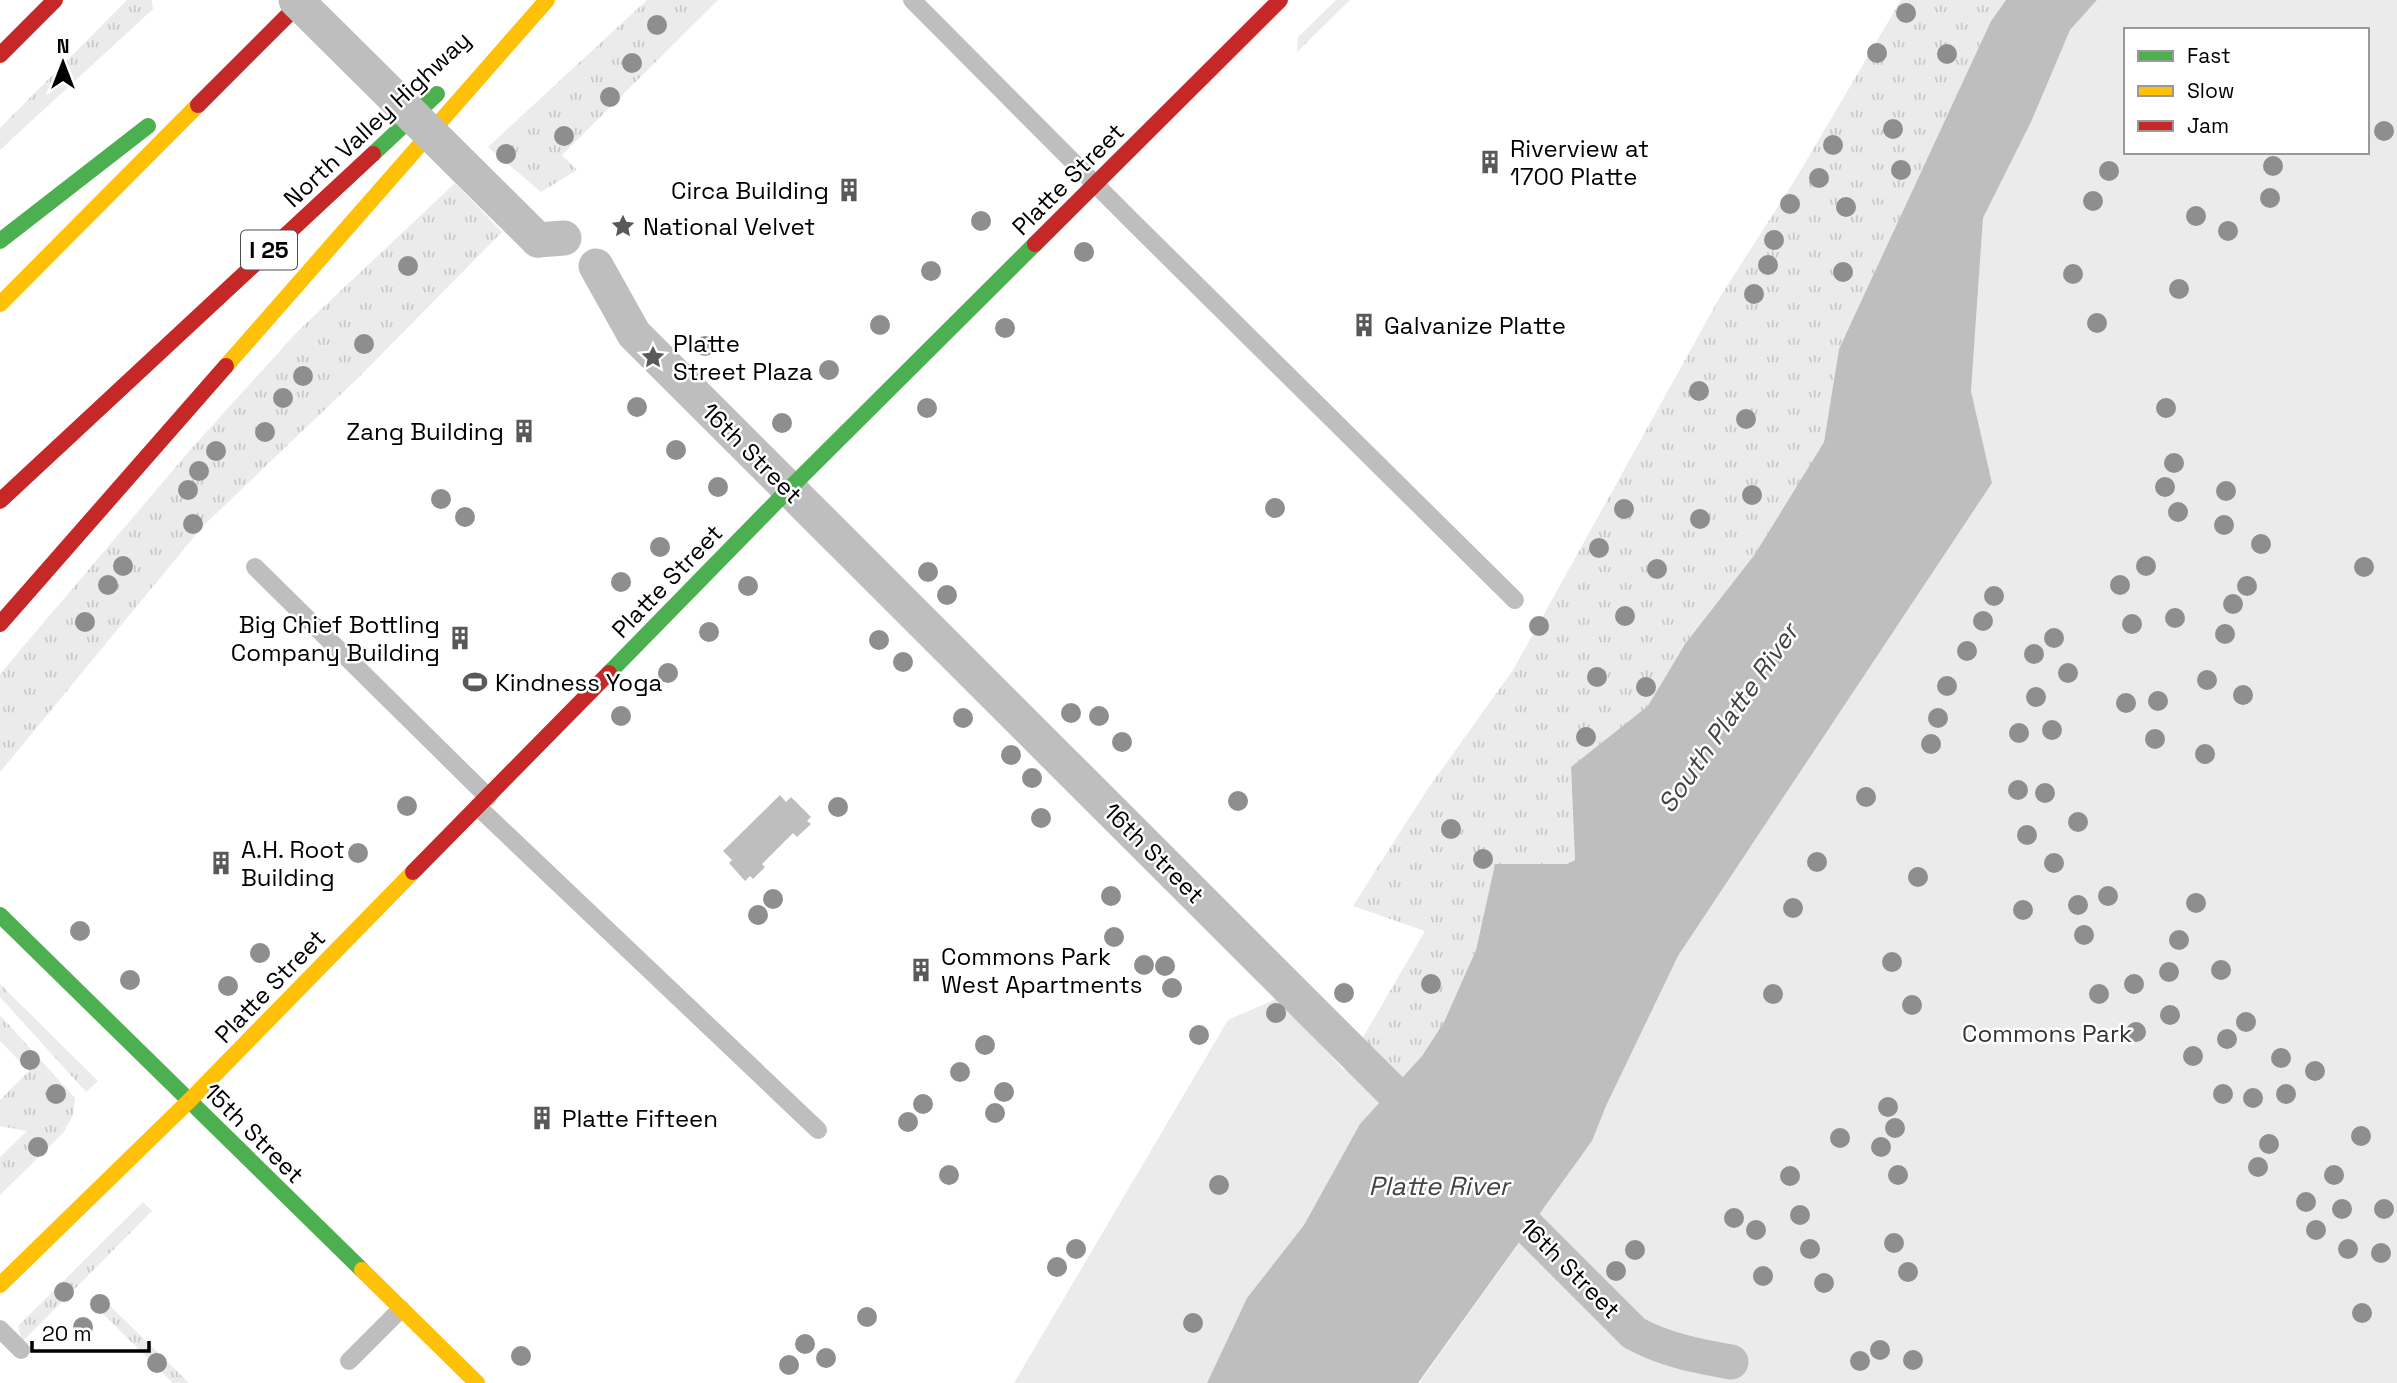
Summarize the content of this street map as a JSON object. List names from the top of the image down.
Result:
{
  "streets": {
    "main road": [
      "North Valley Highway",
      "Platte Street",
      "I 25",
      "15th Street"
    ],
    "street": ["16th Street"]
  },
  "crossings": [
    ["Platte Street", "16th Street"],
    ["Platte Street", "15th Street"]
  ],
  "water": ["South Platte River", "Platte River"],
  "parks": ["Commons Park"],
  "places": {
    "building": [
      "Riverview at 1700 Platte",
      "Circa Building",
      "Galvanize Platte",
      "Zang Building",
      "Big Chief Bottling Company Building",
      "A.H. Root Building",
      "Commons Park West Apartments",
      "Platte Fifteen"
    ],
    "place": ["National Velvet", "Platte Street Plaza"],
    "sports": ["Kindness Yoga"]
  },
  "legend": ["Fast", "Slow", "Jam"],
  "scale_bar": "20 m",
  "north": "top"
}
